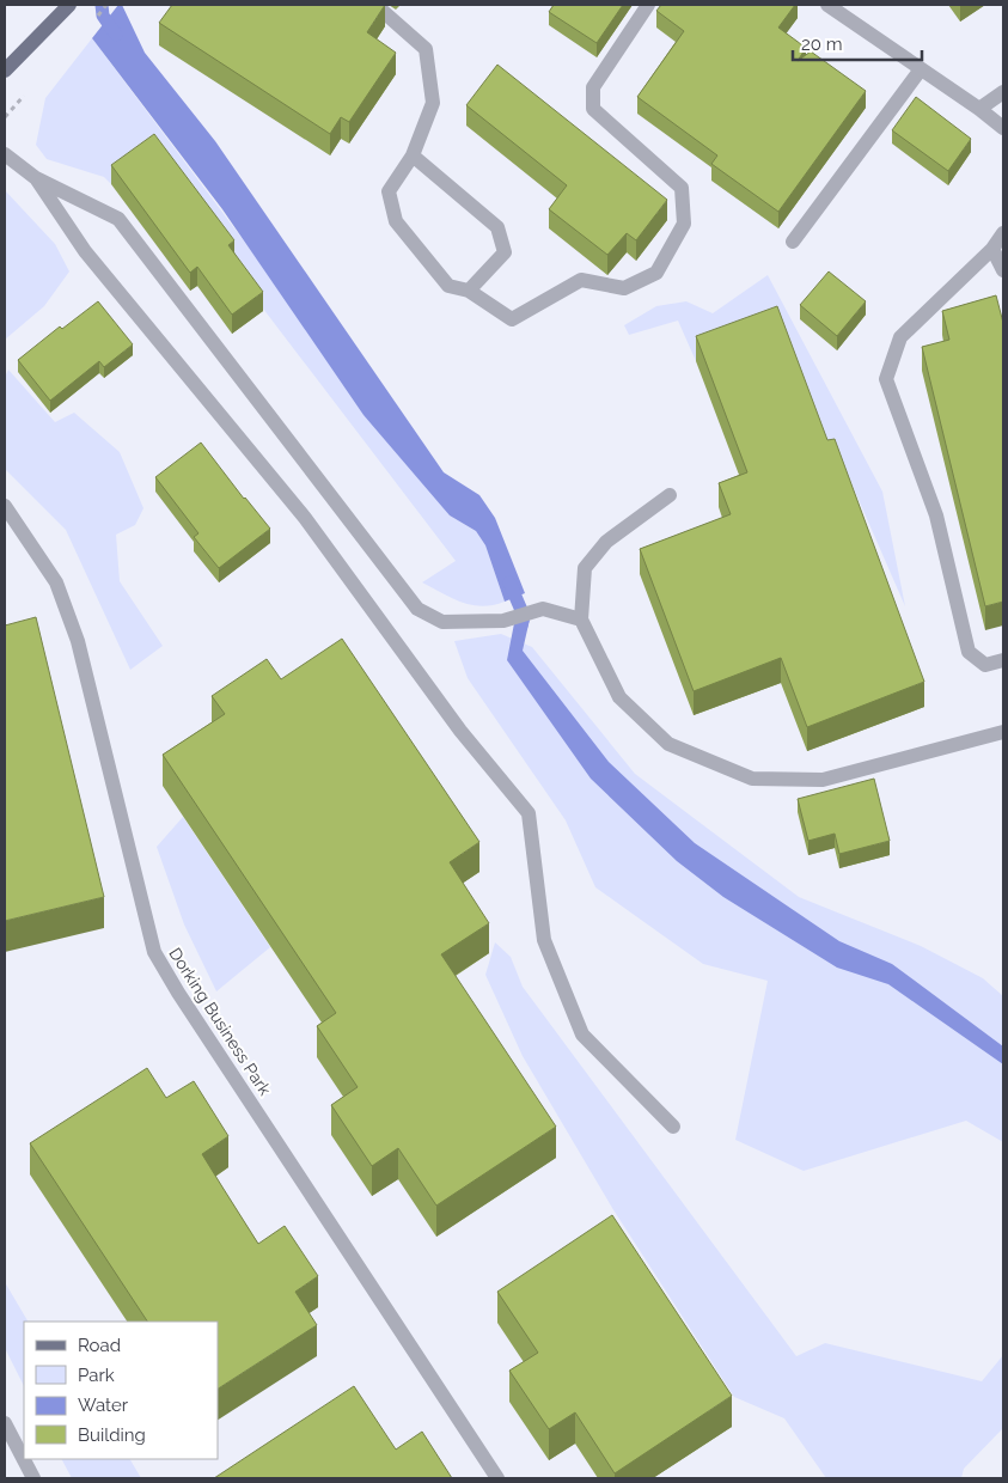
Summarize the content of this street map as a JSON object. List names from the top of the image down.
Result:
{
  "streets": {
    "street": ["Dorking Business Park"]
  },
  "legend": [
    "Road",
    "Park",
    "Water",
    "Building"
  ],
  "scale_bar": "20 m"
}
